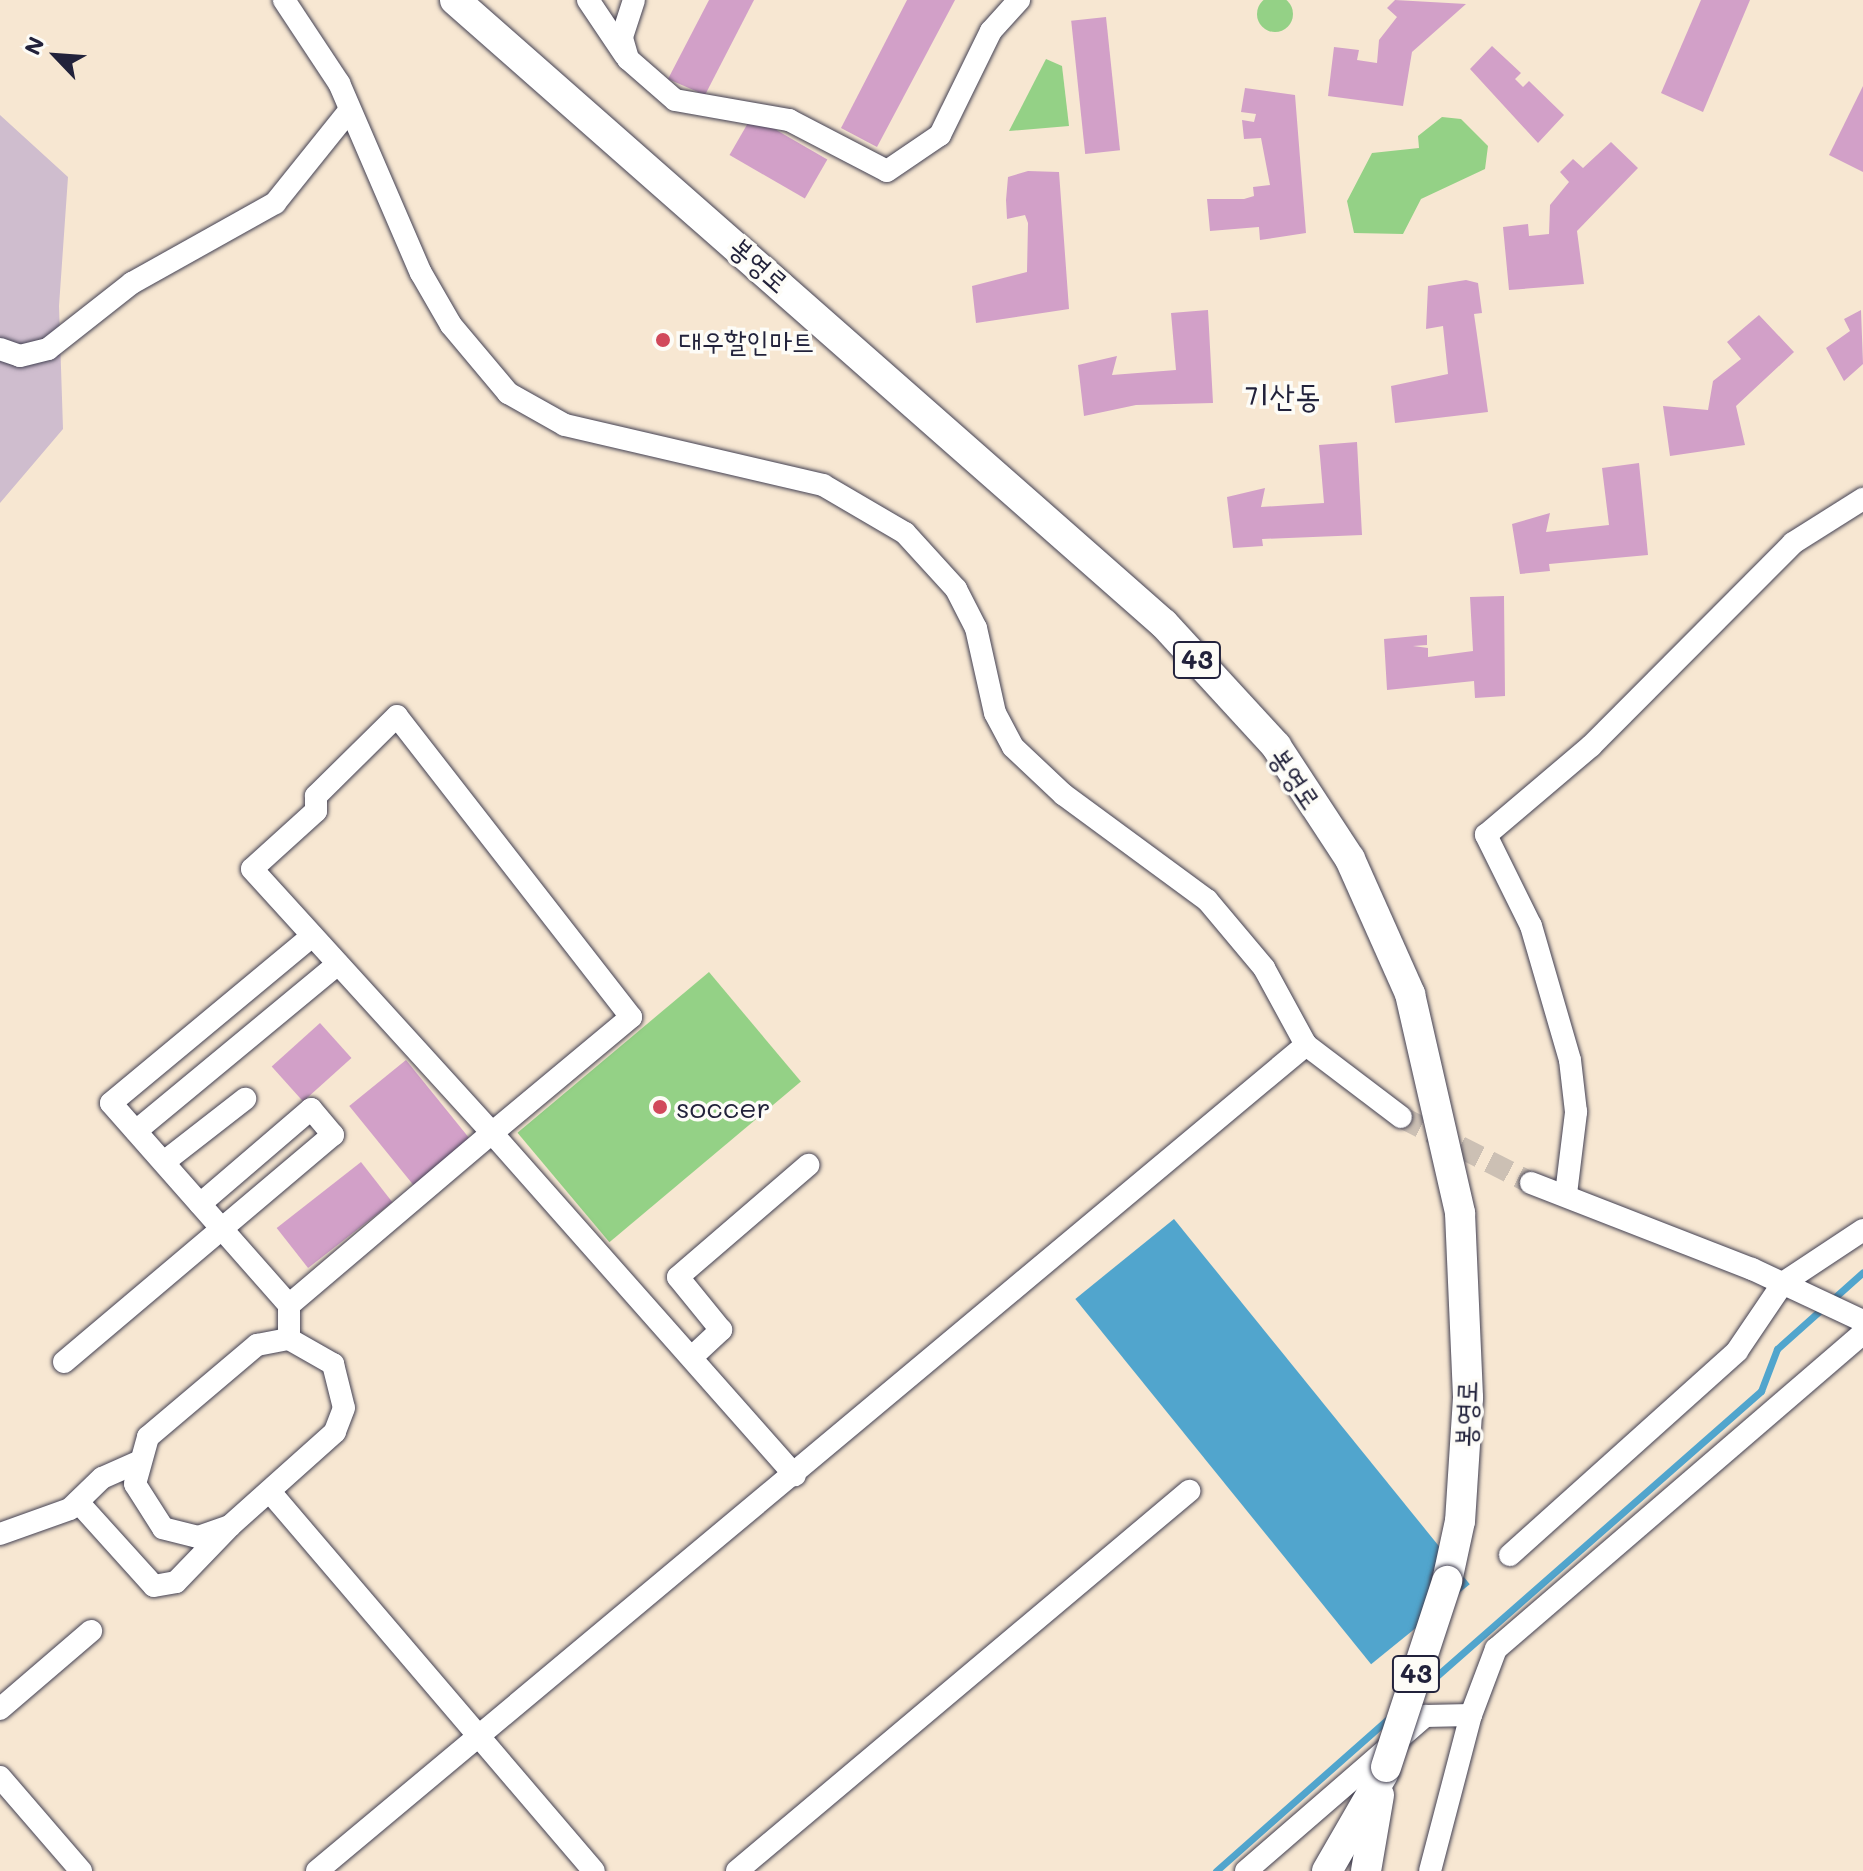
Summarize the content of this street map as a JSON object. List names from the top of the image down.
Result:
{
  "streets": {
    "highway": ["봉영로", "43"]
  },
  "districts": ["기산동"],
  "places": ["대우할인마트", "soccer"],
  "north": "top left"
}
